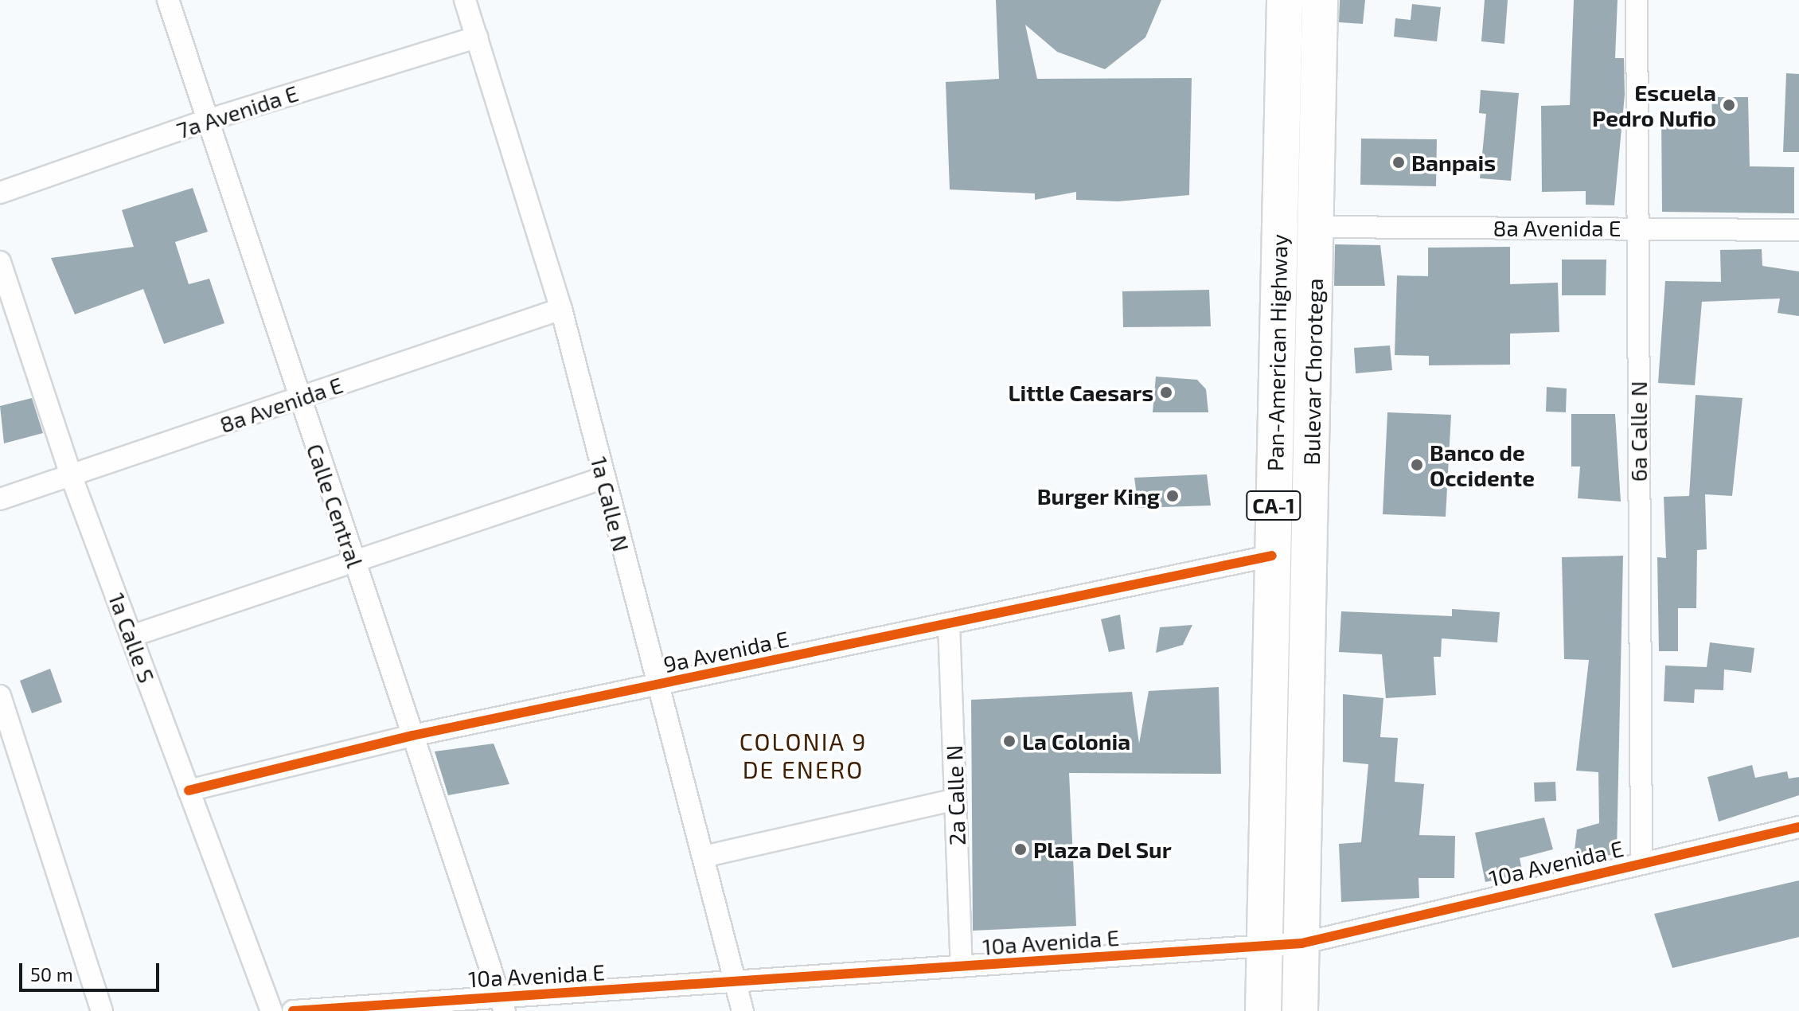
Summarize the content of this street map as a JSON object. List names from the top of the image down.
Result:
{
  "streets": {
    "highway": ["Pan-American Highway", "Bulevar Chorotega", "CA-1"],
    "street": [
      "7a Avenida E",
      "8a Avenida E",
      "6a Calle N",
      "1a Calle N",
      "Calle Central",
      "1a Calle S",
      "9a Avenida E",
      "2a Calle N",
      "10a Avenida E"
    ]
  },
  "crossings": [
    ["7a Avenida E", "1a Calle N"],
    ["7a Avenida E", "Calle Central"],
    ["8a Avenida E", "Bulevar Chorotega"],
    ["8a Avenida E", "6a Calle N"],
    ["8a Avenida E", "1a Calle N"],
    ["8a Avenida E", "Calle Central"],
    ["8a Avenida E", "1a Calle S"],
    ["Pan-American Highway", "9a Avenida E"],
    ["Pan-American Highway", "10a Avenida E"],
    ["Bulevar Chorotega", "10a Avenida E"],
    ["6a Calle N", "10a Avenida E"],
    ["1a Calle N", "9a Avenida E"],
    ["1a Calle N", "10a Avenida E"],
    ["Calle Central", "9a Avenida E"],
    ["Calle Central", "10a Avenida E"],
    ["1a Calle S", "9a Avenida E"],
    ["9a Avenida E", "2a Calle N"],
    ["2a Calle N", "10a Avenida E"]
  ],
  "districts": ["COLONIA 9 DE ENERO"],
  "places": [
    "Escuela Pedro Nufio",
    "Banpais",
    "Little Caesars",
    "Banco de Occidente",
    "Burger King",
    "La Colonia",
    "Plaza Del Sur"
  ],
  "scale_bar": "50 m"
}
